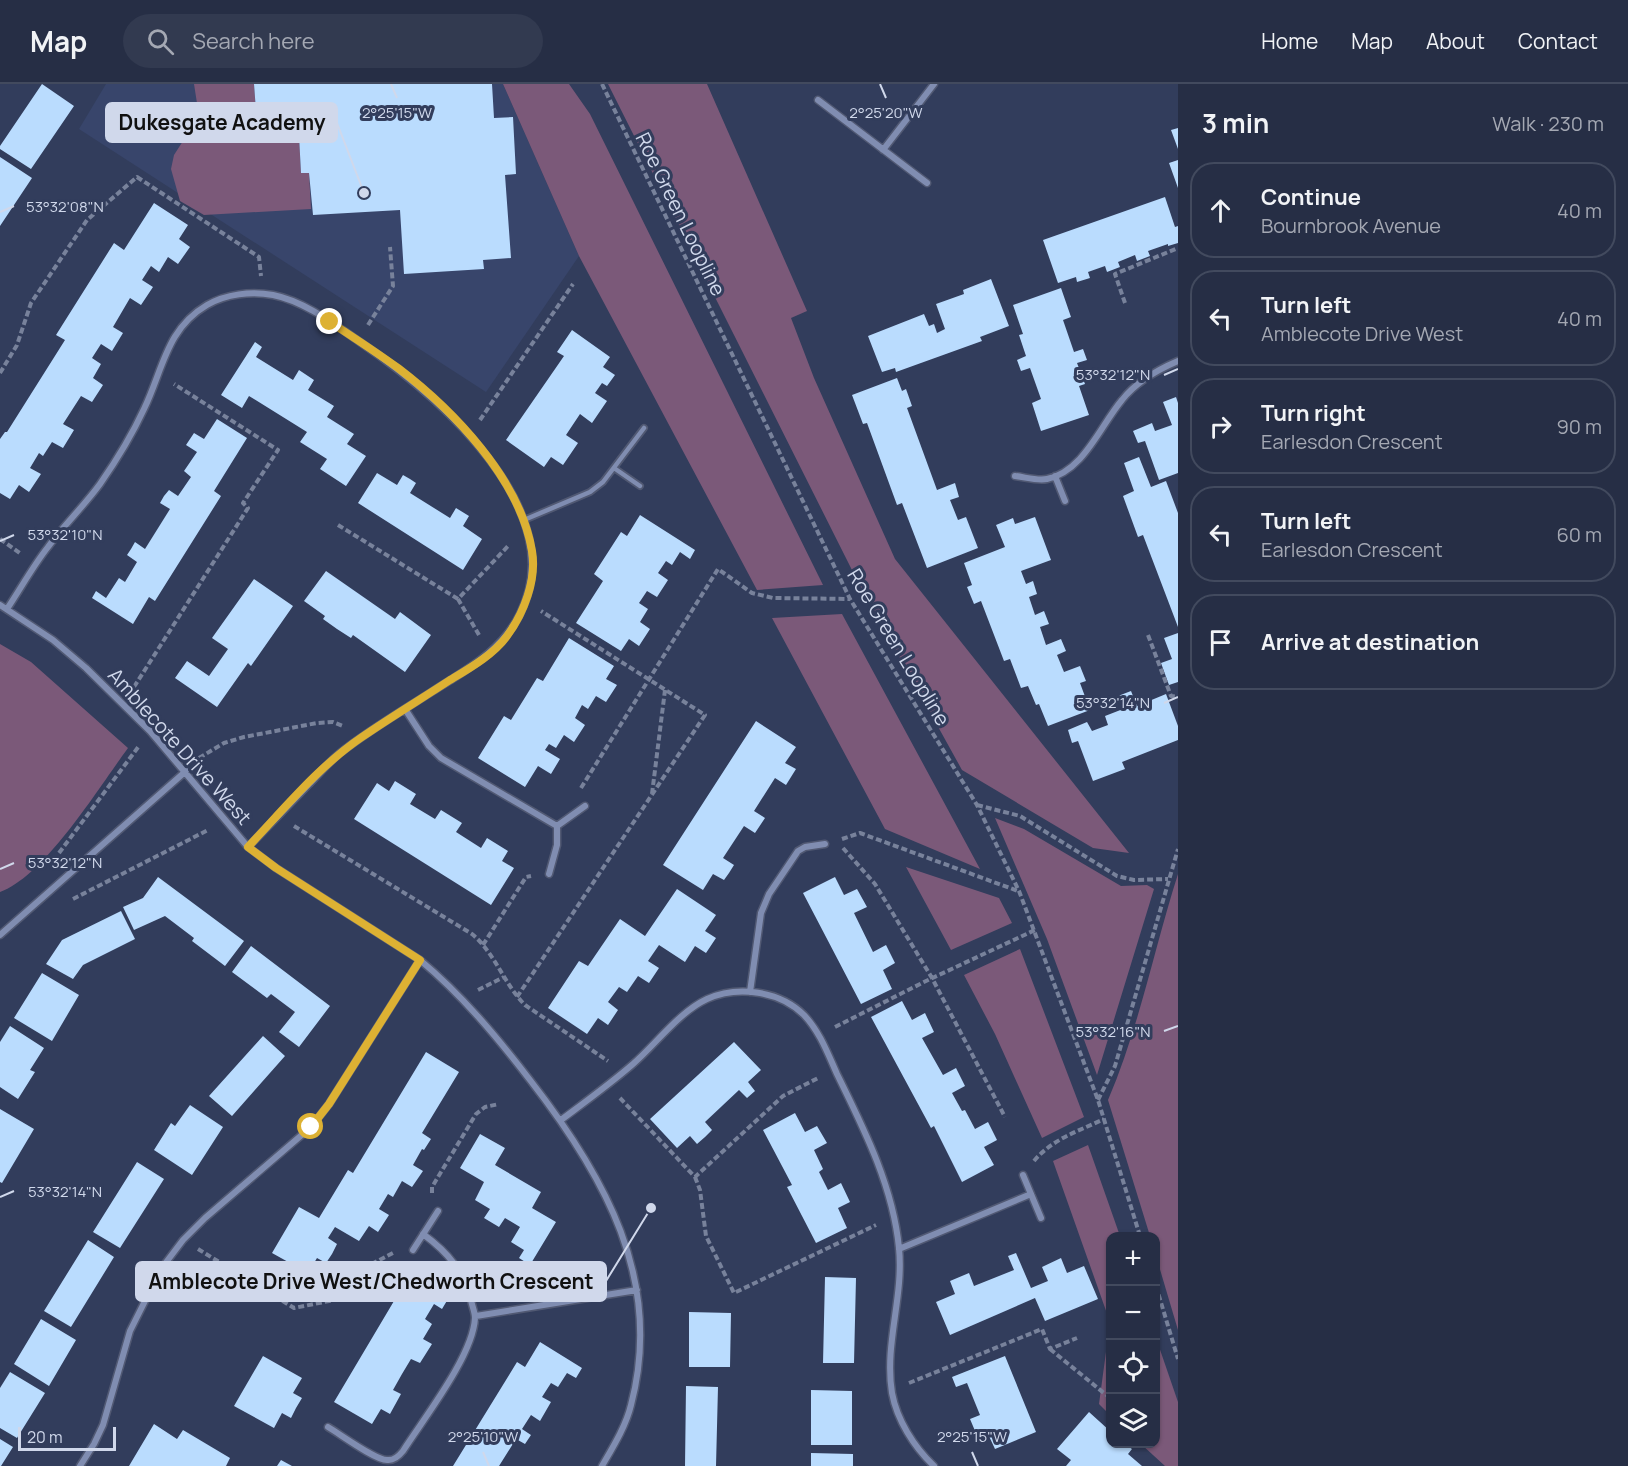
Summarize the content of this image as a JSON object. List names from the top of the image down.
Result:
{
  "streets": {
    "street": ["Amblecote Drive West"],
    "path": ["Roe Green Loopline"]
  },
  "places": ["Dukesgate Academy", "Amblecote Drive West/Chedworth Crescent"],
  "scale_bar": "20 m",
  "page": {
    "header": "Map",
    "search": "Search here",
    "nav": [
      "Home",
      "Map",
      "About",
      "Contact"
    ],
    "heading": ["3 min", "Walk · 230 m"],
    "list": [
      ["Continue", "Bournbrook Avenue", "40 m"],
      ["Turn left", "Amblecote Drive West", "40 m"],
      ["Turn right", "Earlesdon Crescent", "90 m"],
      ["Turn left", "Earlesdon Crescent", "60 m"],
      "Arrive at destination"
    ],
    "map_buttons": ["+", "−"],
    "scale": "20 m"
  },
  "coordinates": [
    "2°25'15\"W",
    "2°25'20\"W",
    "53°32'08\"N",
    "53°32'12\"N",
    "53°32'10\"N",
    "53°32'14\"N",
    "53°32'16\"N",
    "2°25'10\"W"
  ]
}
